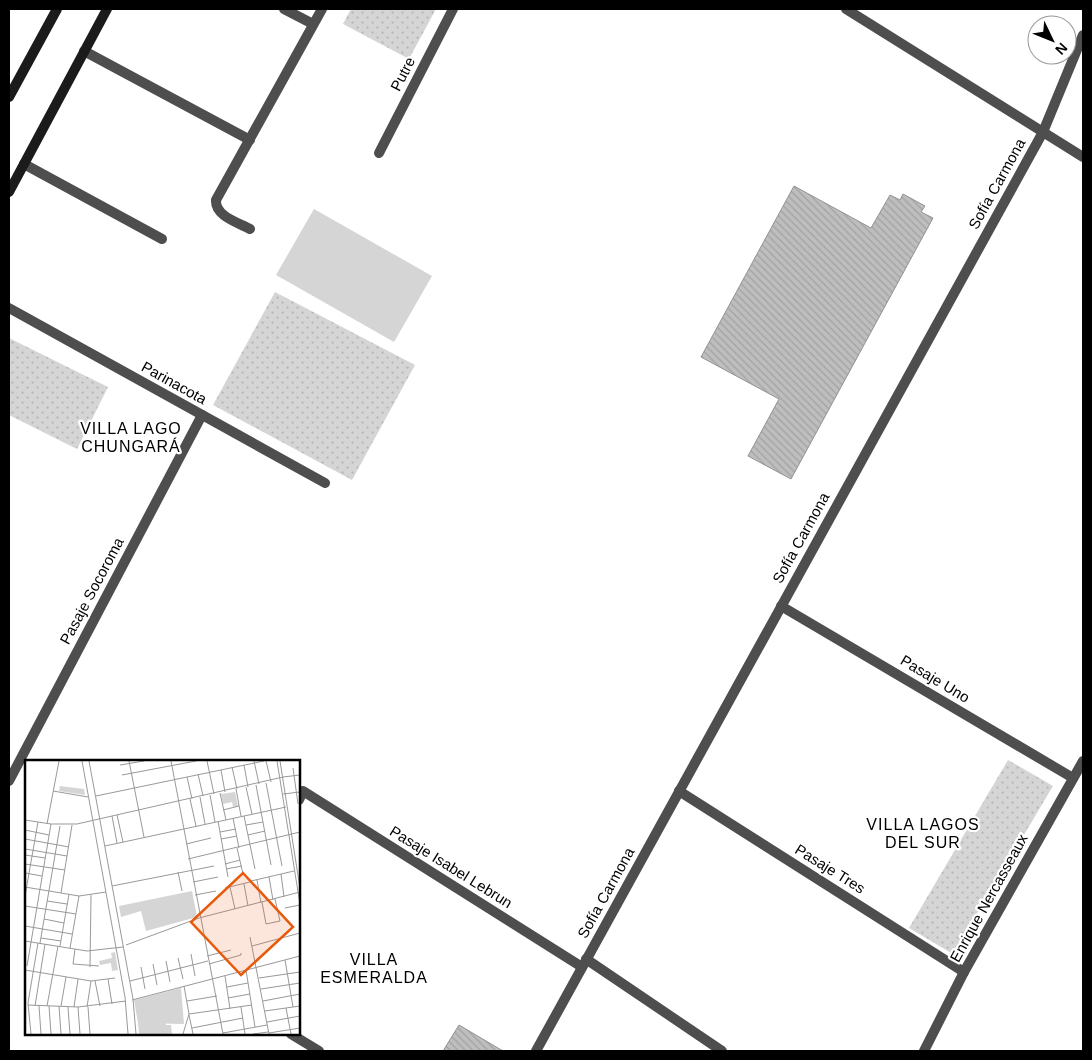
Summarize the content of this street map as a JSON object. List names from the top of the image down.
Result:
{
  "streets": {
    "street": [
      "Putre",
      "Sofía Carmona",
      "Parinacota",
      "Pasaje Socoroma",
      "Pasaje Uno",
      "Pasaje Isabel Lebrun",
      "Pasaje Tres",
      "Enrique Nercasseaux"
    ]
  },
  "crossings": [
    ["Sofía Carmona", "Pasaje Uno"],
    ["Sofía Carmona", "Pasaje Isabel Lebrun"],
    ["Sofía Carmona", "Pasaje Tres"],
    ["Parinacota", "Pasaje Socoroma"],
    ["Pasaje Uno", "Enrique Nercasseaux"],
    ["Pasaje Tres", "Enrique Nercasseaux"]
  ],
  "districts": ["VILLA LAGO CHUNGARÁ", "VILLA LAGOS DEL SUR", "VILLA ESMERALDA"],
  "north": "bottom right"
}
